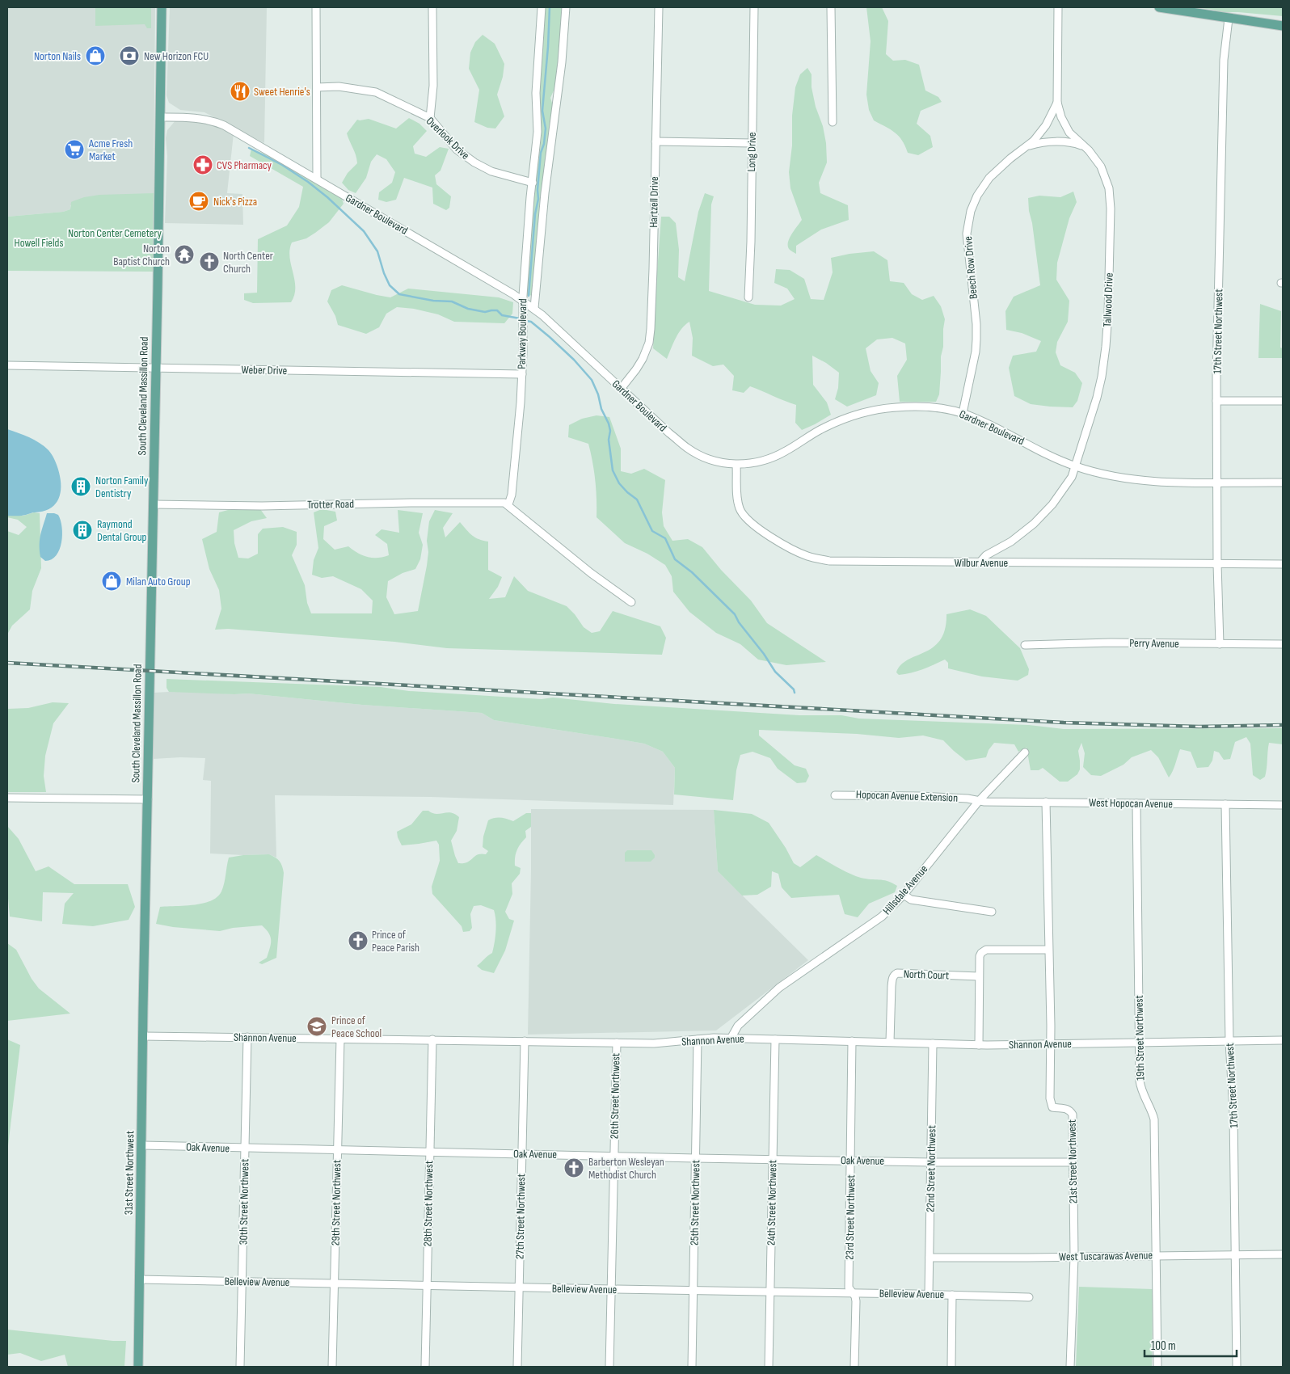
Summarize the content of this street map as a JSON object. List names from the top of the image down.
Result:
{
  "streets": {
    "main road": ["South Cleveland Massillon Road", "31st Street Northwest"],
    "street": [
      "Overlook Drive",
      "Long Drive",
      "Hartzell Drive",
      "Gardner Boulevard",
      "Beech Row Drive",
      "Tallwood Drive",
      "17th Street Northwest",
      "Parkway Boulevard",
      "Weber Drive",
      "Trotter Road",
      "Wilbur Avenue",
      "Perry Avenue",
      "Hopocan Avenue Extension",
      "West Hopocan Avenue",
      "Hillsdale Avenue",
      "North Court",
      "Shannon Avenue",
      "19th Street Northwest",
      "26th Street Northwest",
      "Oak Avenue",
      "21st Street Northwest",
      "22nd Street Northwest",
      "30th Street Northwest",
      "29th Street Northwest",
      "25th Street Northwest",
      "24th Street Northwest",
      "28th Street Northwest",
      "27th Street Northwest",
      "23rd Street Northwest",
      "West Tuscarawas Avenue",
      "Belleview Avenue"
    ]
  },
  "crossings": [
    ["Overlook Drive", "Parkway Boulevard"],
    ["Hartzell Drive", "Gardner Boulevard"],
    ["Gardner Boulevard", "Beech Row Drive"],
    ["Gardner Boulevard", "Tallwood Drive"],
    ["Gardner Boulevard", "17th Street Northwest"],
    ["Gardner Boulevard", "Parkway Boulevard"],
    ["Gardner Boulevard", "South Cleveland Massillon Road"],
    ["Gardner Boulevard", "Wilbur Avenue"],
    ["Beech Row Drive", "Tallwood Drive"],
    ["Tallwood Drive", "Wilbur Avenue"],
    ["17th Street Northwest", "Wilbur Avenue"],
    ["17th Street Northwest", "Perry Avenue"],
    ["17th Street Northwest", "West Hopocan Avenue"],
    ["17th Street Northwest", "Shannon Avenue"],
    ["17th Street Northwest", "West Tuscarawas Avenue"],
    ["Parkway Boulevard", "Weber Drive"],
    ["Parkway Boulevard", "Trotter Road"],
    ["Weber Drive", "South Cleveland Massillon Road"],
    ["South Cleveland Massillon Road", "Trotter Road"],
    ["South Cleveland Massillon Road", "31st Street Northwest"],
    ["Hopocan Avenue Extension", "West Hopocan Avenue"],
    ["Hopocan Avenue Extension", "Hillsdale Avenue"],
    ["West Hopocan Avenue", "Hillsdale Avenue"],
    ["West Hopocan Avenue", "19th Street Northwest"],
    ["West Hopocan Avenue", "21st Street Northwest"],
    ["Hillsdale Avenue", "Shannon Avenue"],
    ["North Court", "Shannon Avenue"],
    ["Shannon Avenue", "19th Street Northwest"],
    ["Shannon Avenue", "26th Street Northwest"],
    ["Shannon Avenue", "21st Street Northwest"],
    ["Shannon Avenue", "22nd Street Northwest"],
    ["Shannon Avenue", "31st Street Northwest"],
    ["Shannon Avenue", "30th Street Northwest"],
    ["Shannon Avenue", "29th Street Northwest"],
    ["Shannon Avenue", "25th Street Northwest"],
    ["Shannon Avenue", "24th Street Northwest"],
    ["Shannon Avenue", "28th Street Northwest"],
    ["Shannon Avenue", "27th Street Northwest"],
    ["Shannon Avenue", "23rd Street Northwest"],
    ["19th Street Northwest", "West Tuscarawas Avenue"],
    ["26th Street Northwest", "Oak Avenue"],
    ["26th Street Northwest", "Belleview Avenue"],
    ["Oak Avenue", "21st Street Northwest"],
    ["Oak Avenue", "22nd Street Northwest"],
    ["Oak Avenue", "31st Street Northwest"],
    ["Oak Avenue", "30th Street Northwest"],
    ["Oak Avenue", "29th Street Northwest"],
    ["Oak Avenue", "25th Street Northwest"],
    ["Oak Avenue", "24th Street Northwest"],
    ["Oak Avenue", "28th Street Northwest"],
    ["Oak Avenue", "27th Street Northwest"],
    ["Oak Avenue", "23rd Street Northwest"],
    ["21st Street Northwest", "West Tuscarawas Avenue"],
    ["22nd Street Northwest", "West Tuscarawas Avenue"],
    ["22nd Street Northwest", "Belleview Avenue"],
    ["31st Street Northwest", "Belleview Avenue"],
    ["30th Street Northwest", "Belleview Avenue"],
    ["29th Street Northwest", "Belleview Avenue"],
    ["25th Street Northwest", "Belleview Avenue"],
    ["24th Street Northwest", "Belleview Avenue"],
    ["28th Street Northwest", "Belleview Avenue"],
    ["27th Street Northwest", "Belleview Avenue"],
    ["23rd Street Northwest", "Belleview Avenue"]
  ],
  "parks": ["Norton Center Cemetery", "Howell Fields"],
  "places": {
    "shop": ["Norton Nails", "Milan Auto Group"],
    "bank": ["New Horizon FCU"],
    "restaurant": ["Sweet Henrie's"],
    "supermarket": ["Acme Fresh Market"],
    "pharmacy": ["CVS Pharmacy"],
    "cafe": ["Nick's Pizza"],
    "temple": ["Norton Baptist Church"],
    "church": ["North Center Church", "Prince of Peace Parish", "Barberton Wesleyan Methodist Church"],
    "building": ["Norton Family Dentistry", "Raymond Dental Group"],
    "school or university": ["Prince of Peace School"]
  },
  "scale_bar": "100 m"
}
